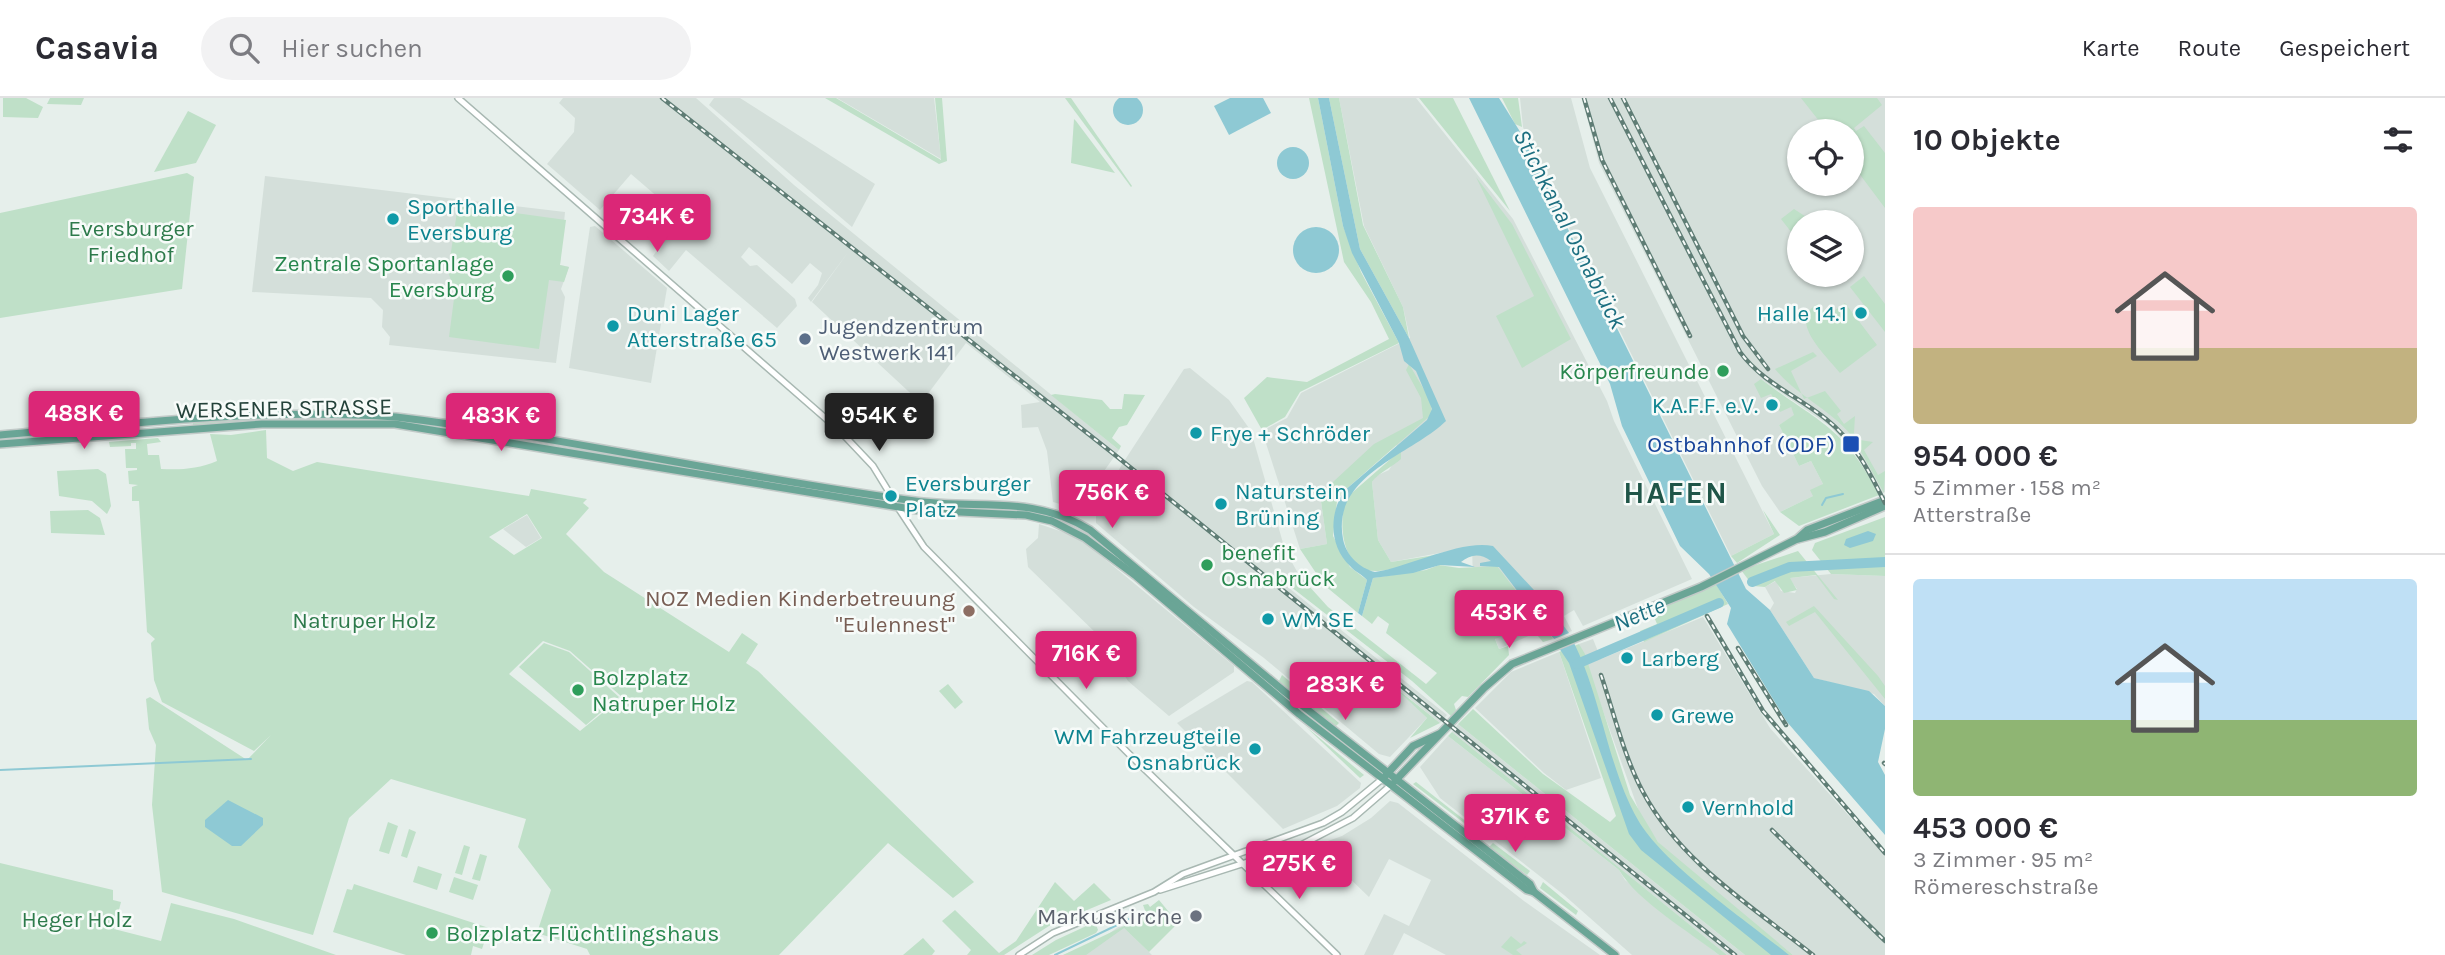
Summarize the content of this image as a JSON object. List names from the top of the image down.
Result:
{
  "streets": {
    "main road": ["WERSENER STRASSE"]
  },
  "districts": ["HAFEN"],
  "water": ["Stichkanal Osnabrück", "Nette"],
  "parks": ["Eversburger Friedhof", "Natruper Holz", "Heger Holz"],
  "places": {
    "other": [
      "Sporthalle Eversburg",
      "Zentrale Sportanlage Eversburg",
      "Halle 14.1",
      "Duni Lager Atterstraße 65",
      "Jugendzentrum Westwerk 141",
      "Körperfreunde",
      "K.A.F.F. e.V.",
      "Frye + Schröder",
      "Eversburger Platz",
      "Naturstein Brüning",
      "benefit Osnabrück",
      "NOZ Medien Kinderbetreuung \"Eulennest\"",
      "WM SE",
      "Larberg",
      "Bolzplatz Natruper Holz",
      "Grewe",
      "WM Fahrzeugteile Osnabrück",
      "Vernhold",
      "Markuskirche",
      "Bolzplatz Flüchtlingshaus"
    ],
    "transit": ["Ostbahnhof (ODF)"]
  },
  "page": {
    "header": "Casavia",
    "search": "Hier suchen",
    "nav": ["Karte", "Route", "Gespeichert"],
    "heading": "10 Objekte",
    "list": [
      {
        "name": "954 000 €",
        "note": "5 Zimmer · 158 m² · Atterstraße"
      },
      {
        "name": "453 000 €",
        "note": "3 Zimmer · 95 m² · Römereschstraße"
      }
    ],
    "price": [
      "734K €",
      "488K €",
      "483K €",
      "954K €",
      "756K €",
      "453K €",
      "716K €",
      "283K €",
      "371K €",
      "275K €"
    ]
  }
}
